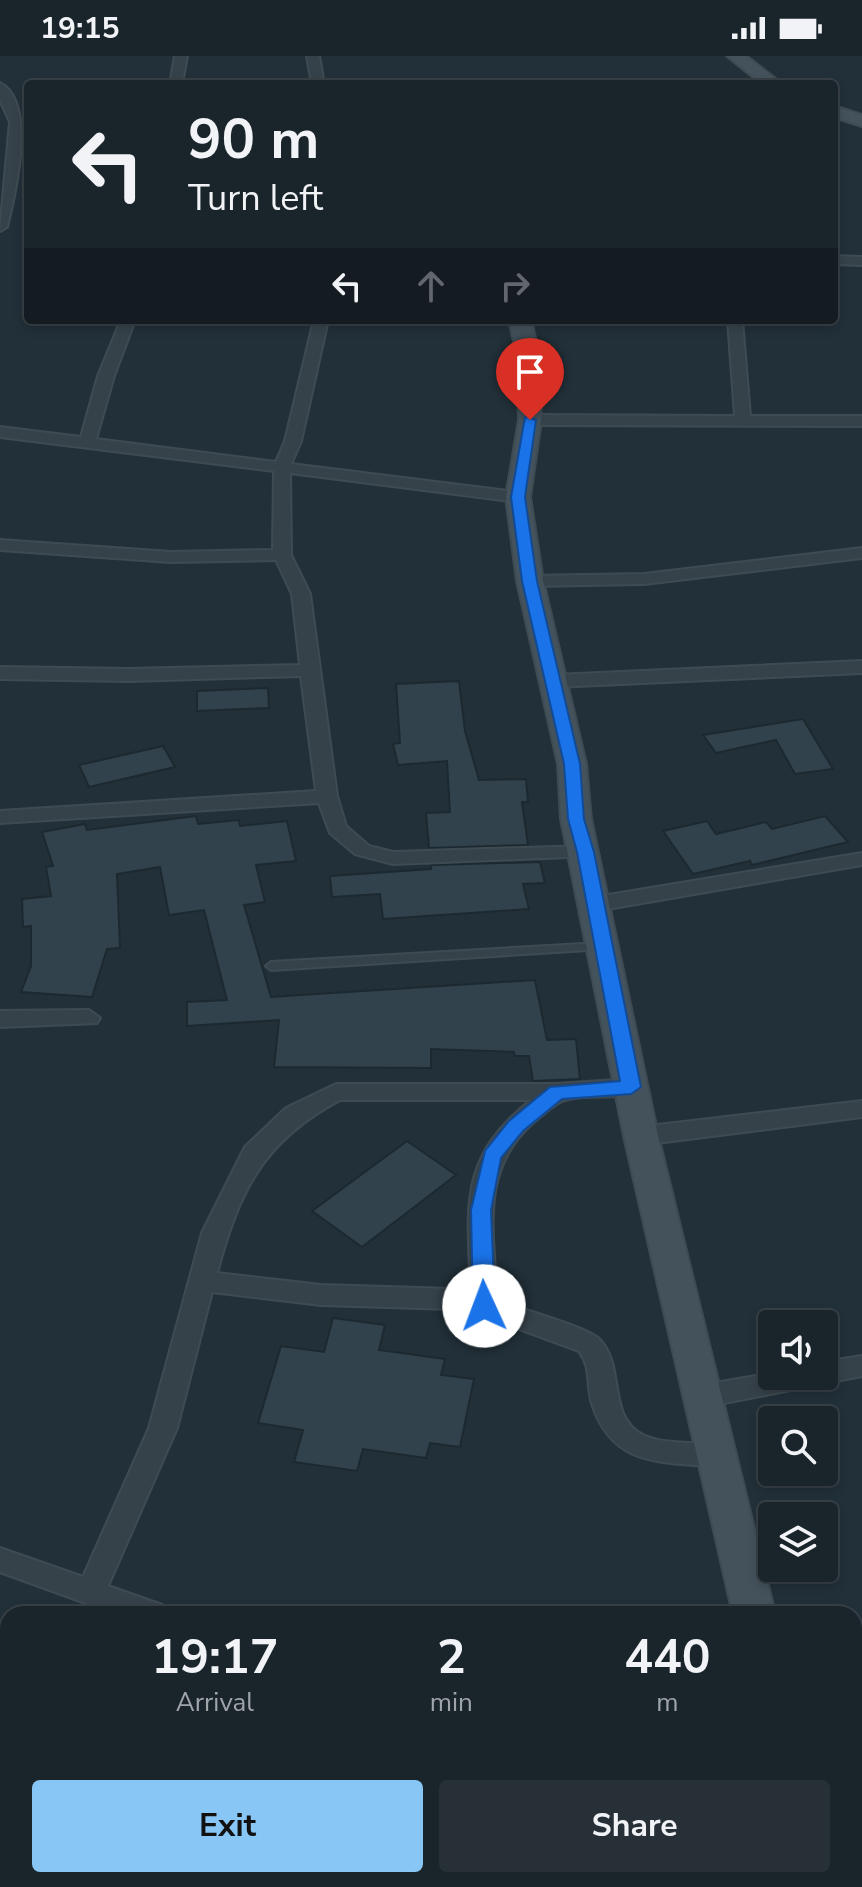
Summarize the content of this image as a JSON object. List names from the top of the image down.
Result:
{
  "page": {
    "status": "19:15",
    "turn": ["90 m", "Turn left"],
    "eta": [
      "19:17",
      "Arrival",
      "2",
      "min",
      "440",
      "m"
    ],
    "buttons": ["Exit", "Share"]
  }
}
